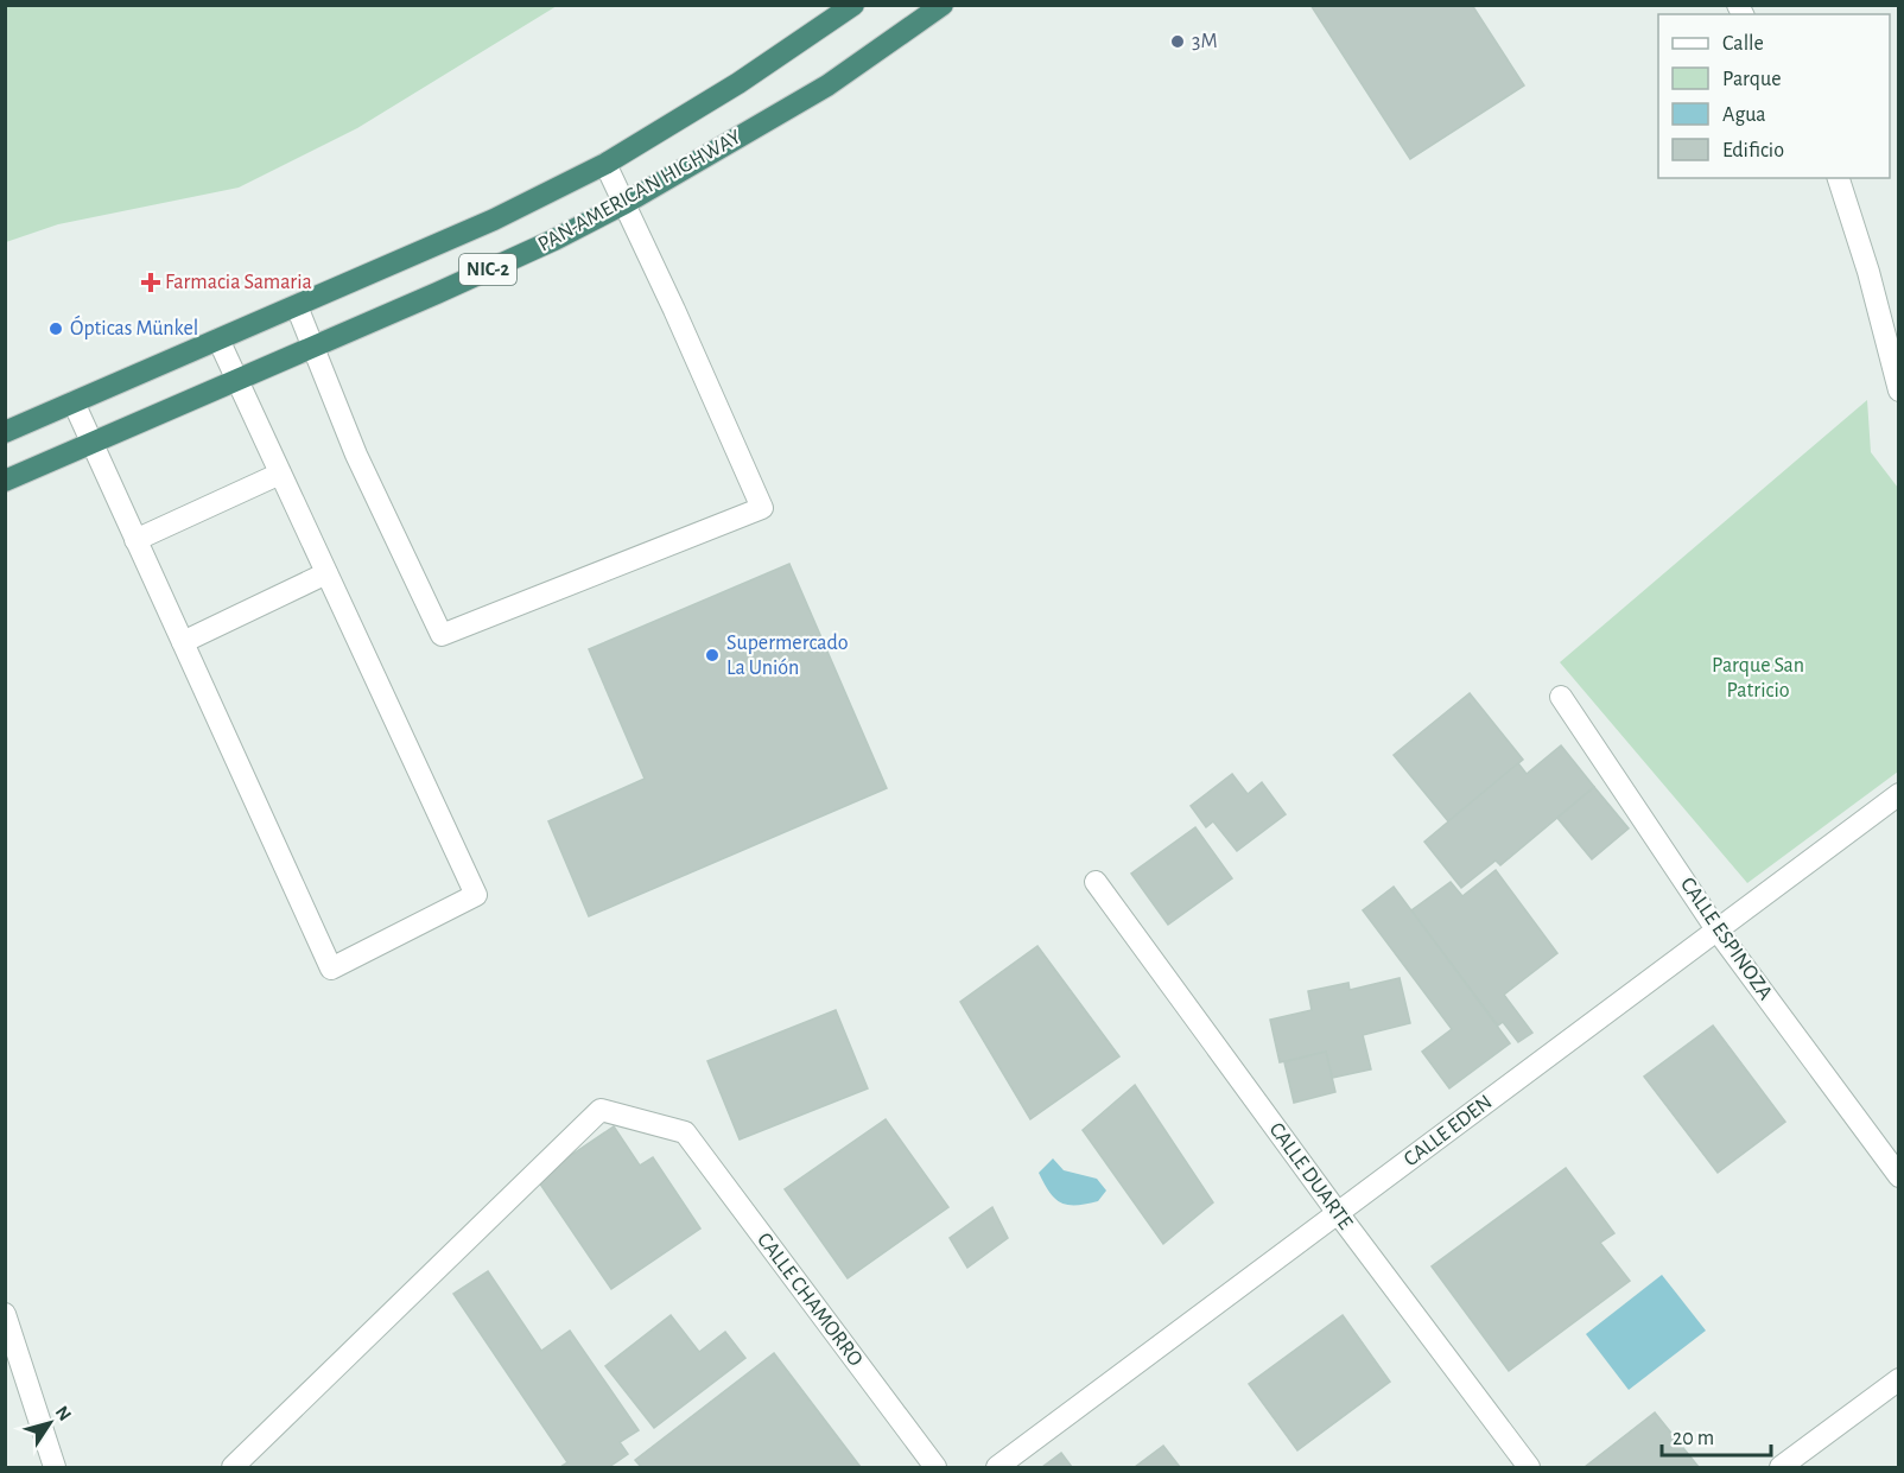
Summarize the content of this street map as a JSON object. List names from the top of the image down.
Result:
{
  "streets": {
    "highway": ["PAN-AMERICAN HIGHWAY", "NIC-2"],
    "street": [
      "CALLE ESPINOZA",
      "CALLE EDEN",
      "CALLE DUARTE",
      "CALLE CHAMORRO"
    ]
  },
  "crossings": [
    ["CALLE ESPINOZA", "CALLE EDEN"],
    ["CALLE EDEN", "CALLE DUARTE"]
  ],
  "parks": ["Parque San Patricio"],
  "places": {
    "other": ["3M", "Ópticas Münkel", "Supermercado La Unión"],
    "health": ["Farmacia Samaria"]
  },
  "legend": [
    "Calle",
    "Parque",
    "Agua",
    "Edificio"
  ],
  "scale_bar": "20 m",
  "north": "top right"
}
